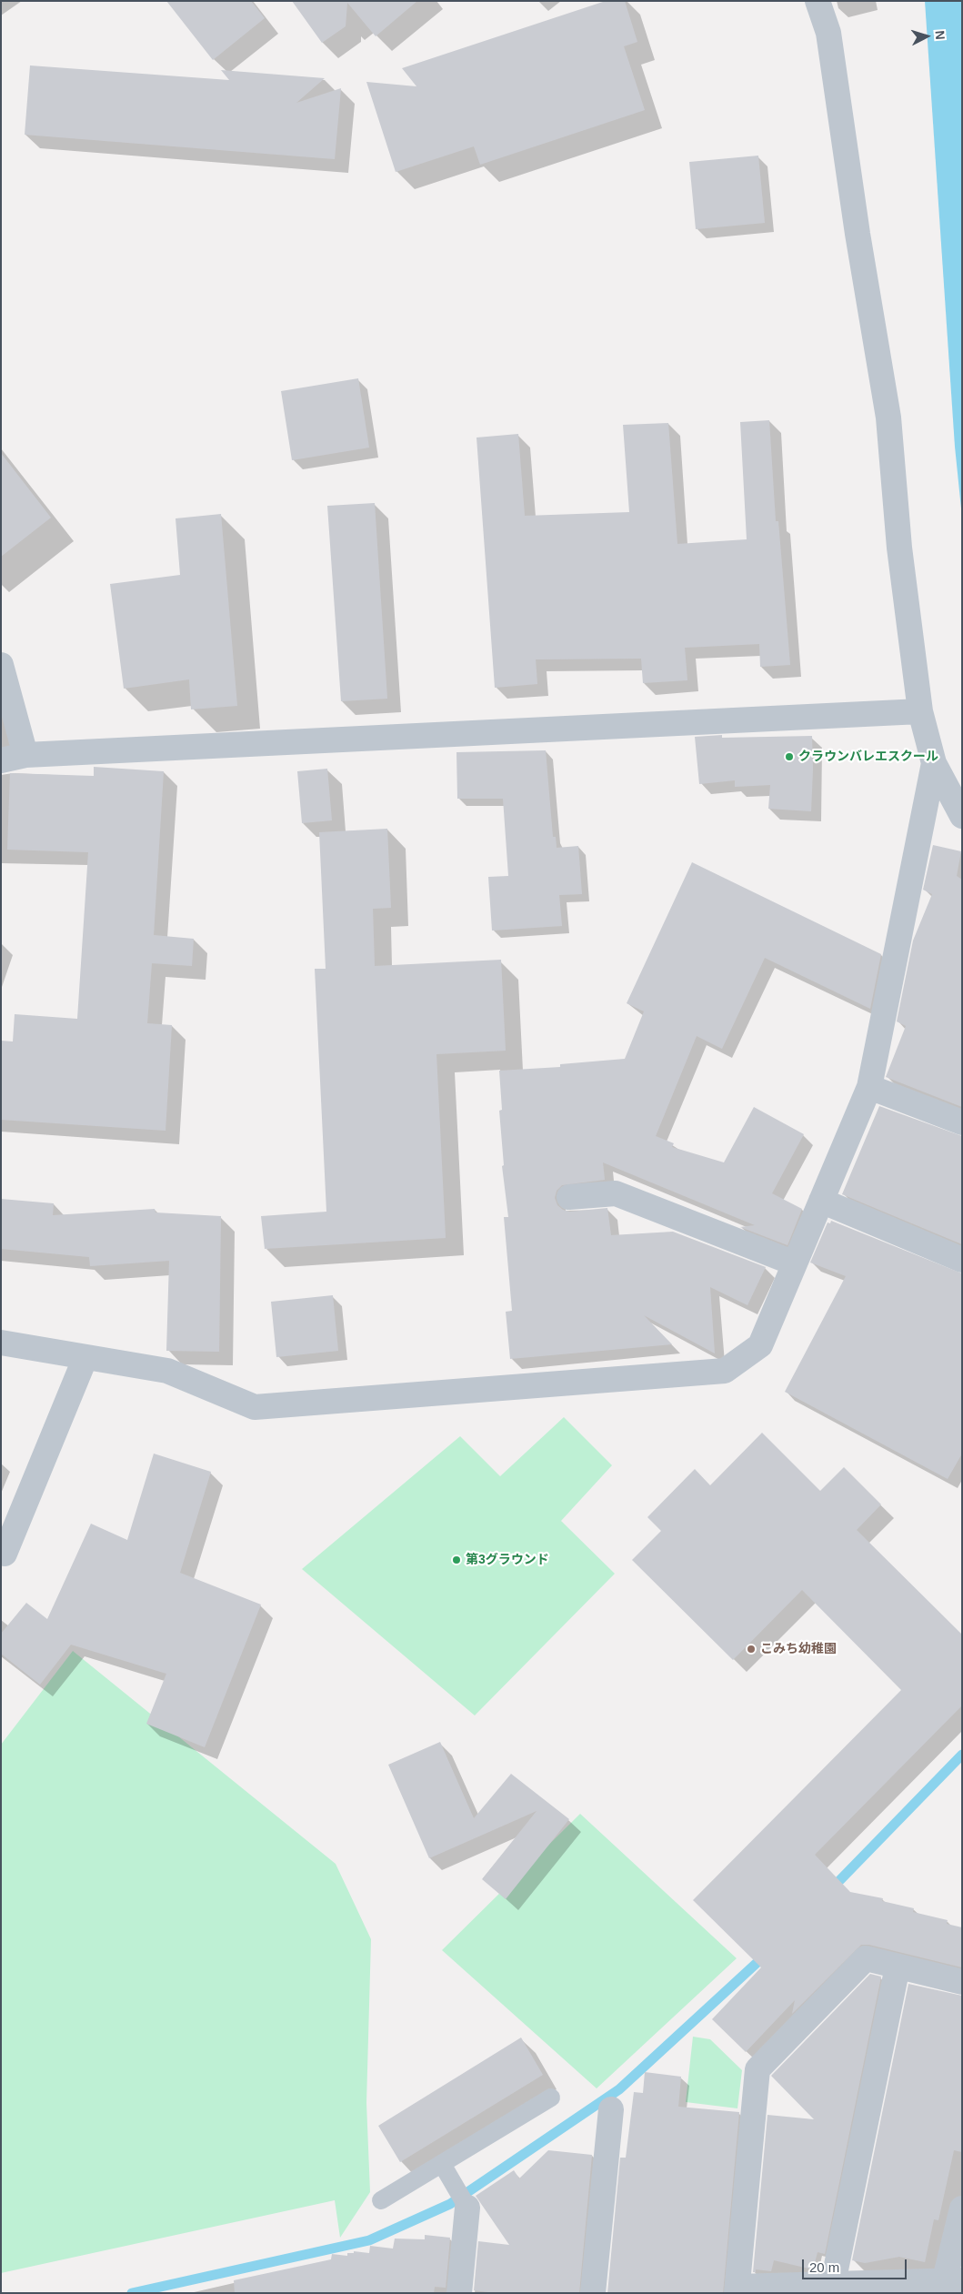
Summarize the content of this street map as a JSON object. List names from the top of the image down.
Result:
{
  "places": ["クラウンバレエスクール", "第3グラウンド", "こみち幼稚園"],
  "scale_bar": "20 m",
  "north": "right"
}
